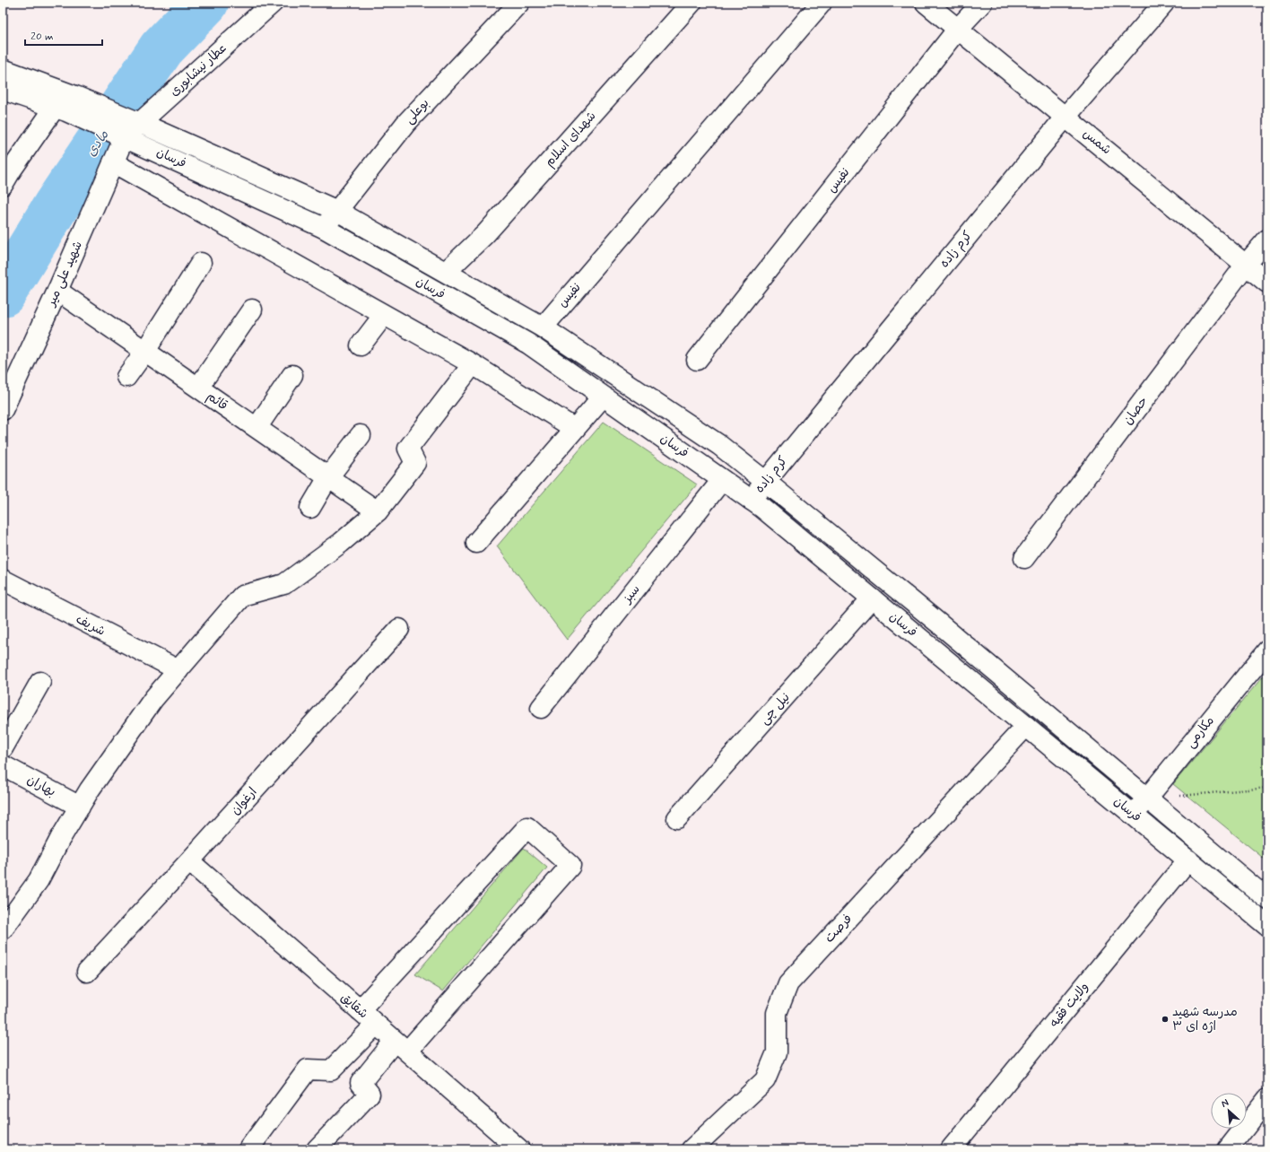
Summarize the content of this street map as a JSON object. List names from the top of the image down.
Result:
{
  "streets": {
    "street": [
      "عطار نیشابوری",
      "بوعلی",
      "شهدای اسلام",
      "شمس",
      "فرسان",
      "نفیس",
      "کرم زاده",
      "شهید علی میر",
      "قائم",
      "حصان",
      "سبز",
      "شریف",
      "نیل چی",
      "مکارمی",
      "بهاران",
      "ارغوان",
      "فرصت",
      "ولایت فقیه",
      "شقایق"
    ]
  },
  "crossings": [
    ["عطار نیشابوری", "فرسان"],
    ["عطار نیشابوری", "شهید علی میر"],
    ["بوعلی", "فرسان"],
    ["شهدای اسلام", "فرسان"],
    ["شمس", "نفیس"],
    ["شمس", "کرم زاده"],
    ["شمس", "حصان"],
    ["فرسان", "نفیس"],
    ["فرسان", "کرم زاده"],
    ["فرسان", "شهید علی میر"],
    ["فرسان", "سبز"],
    ["فرسان", "نیل چی"],
    ["فرسان", "مکارمی"],
    ["فرسان", "فرصت"],
    ["فرسان", "ولایت فقیه"],
    ["شهید علی میر", "قائم"],
    ["ارغوان", "شقایق"]
  ],
  "water": ["مادی"],
  "places": ["مدرسه شهید اژه ای ۳"],
  "scale_bar": "20 m",
  "north": "top left"
}
